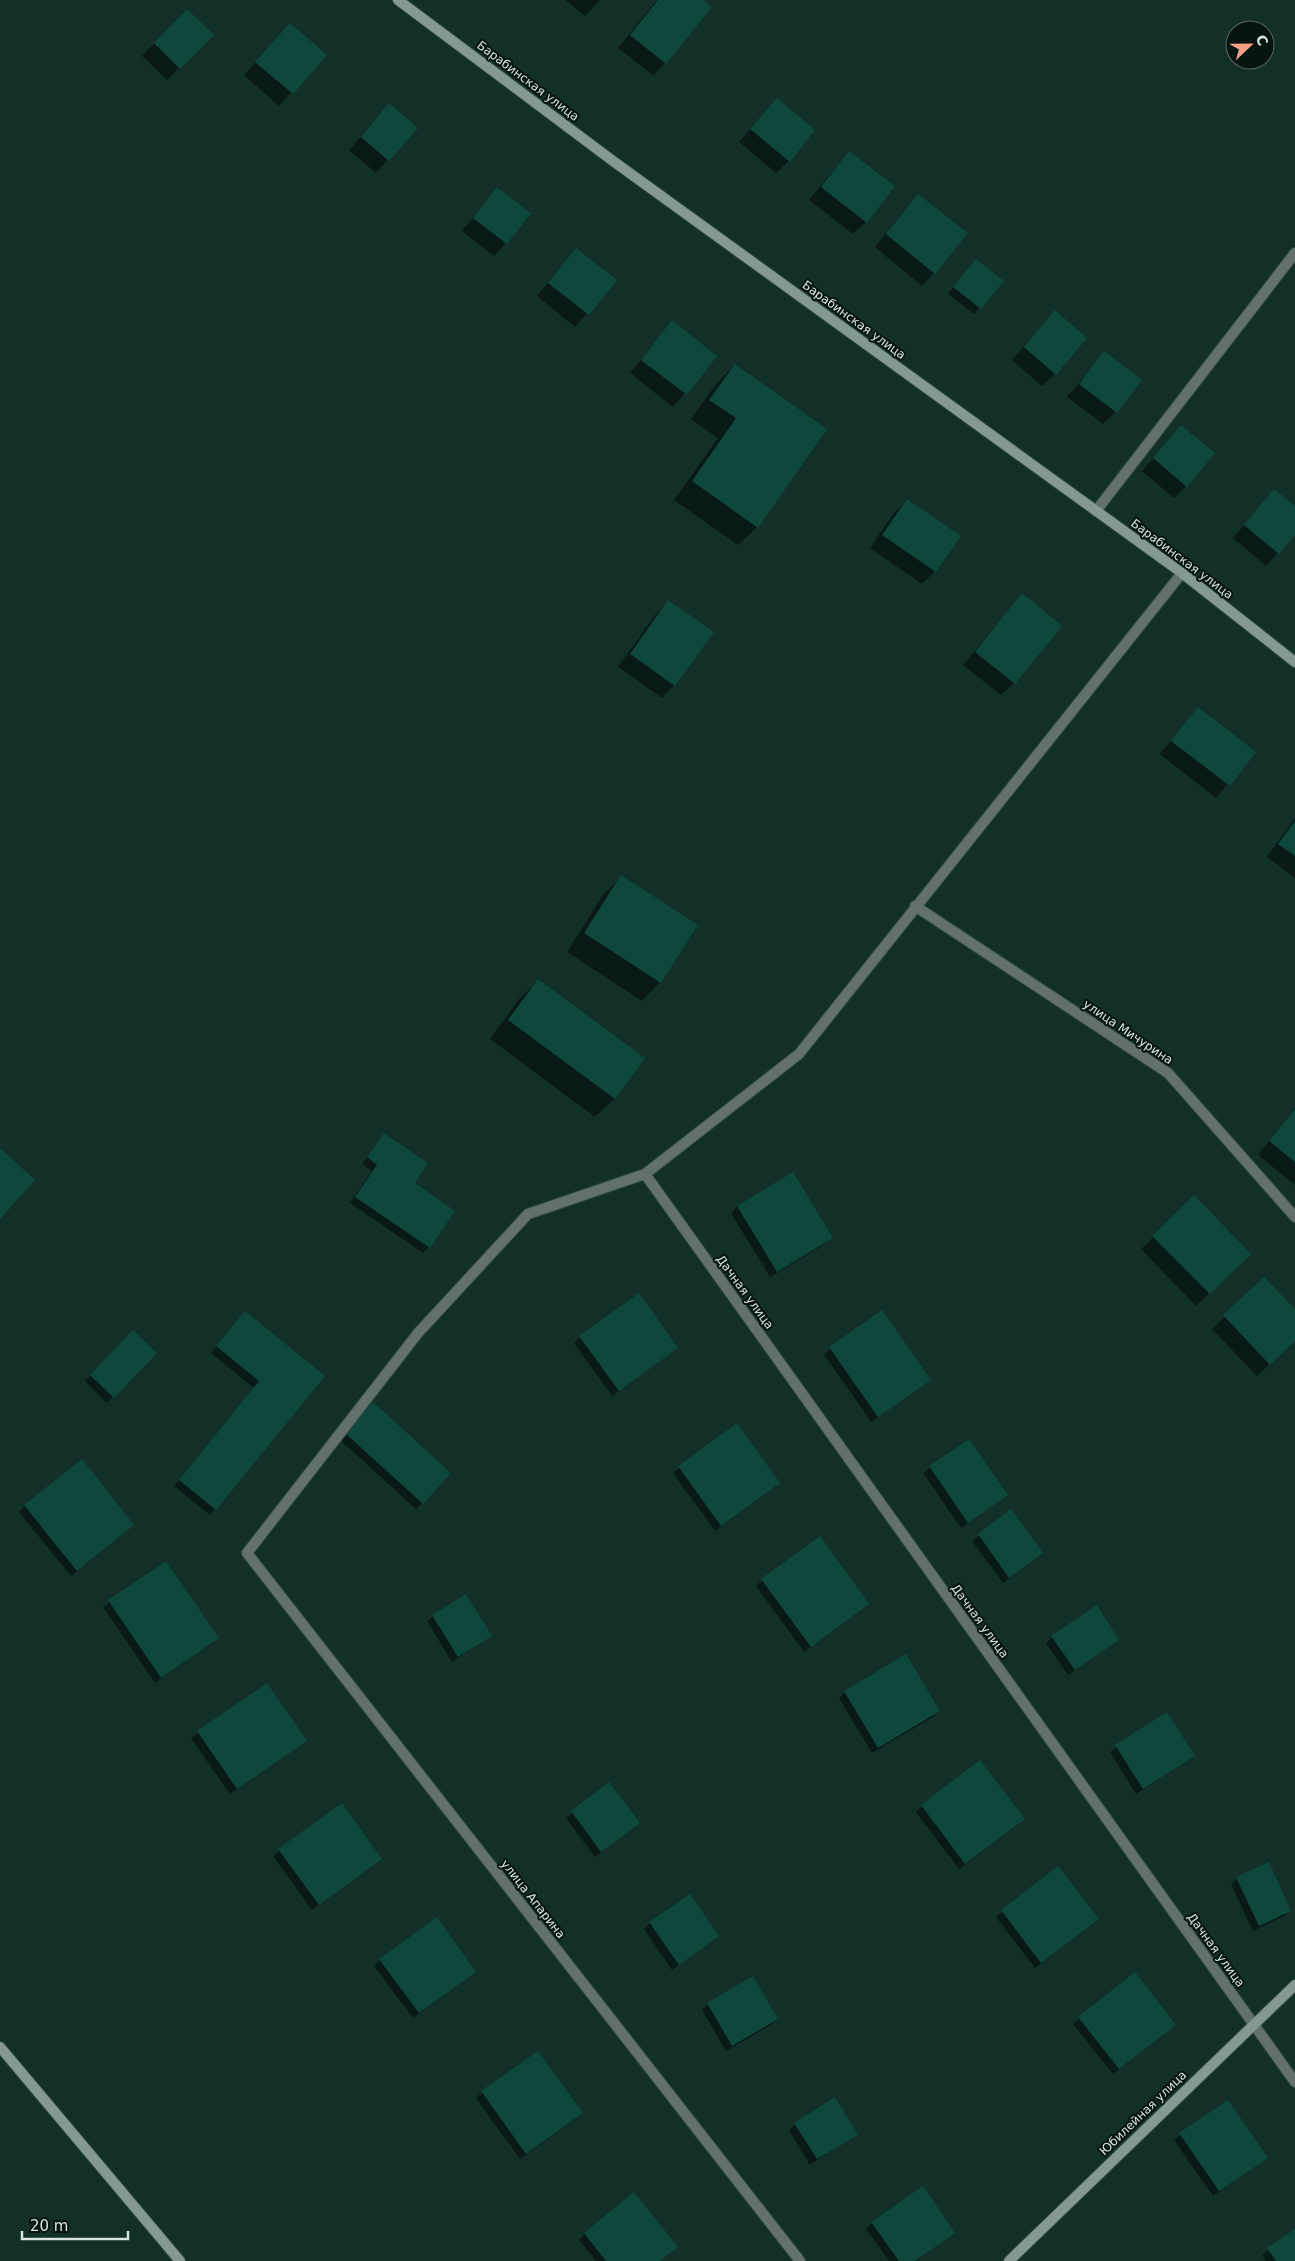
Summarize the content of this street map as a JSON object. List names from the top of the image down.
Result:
{
  "streets": {
    "street": [
      "Барабинская улица",
      "улица Мичурина",
      "Дачная улица",
      "улица Апарина",
      "Юбилейная улица"
    ]
  },
  "crossings": [
    ["Дачная улица", "улица Апарина"],
    ["Дачная улица", "Юбилейная улица"]
  ],
  "scale_bar": "20 m",
  "north": "right"
}
